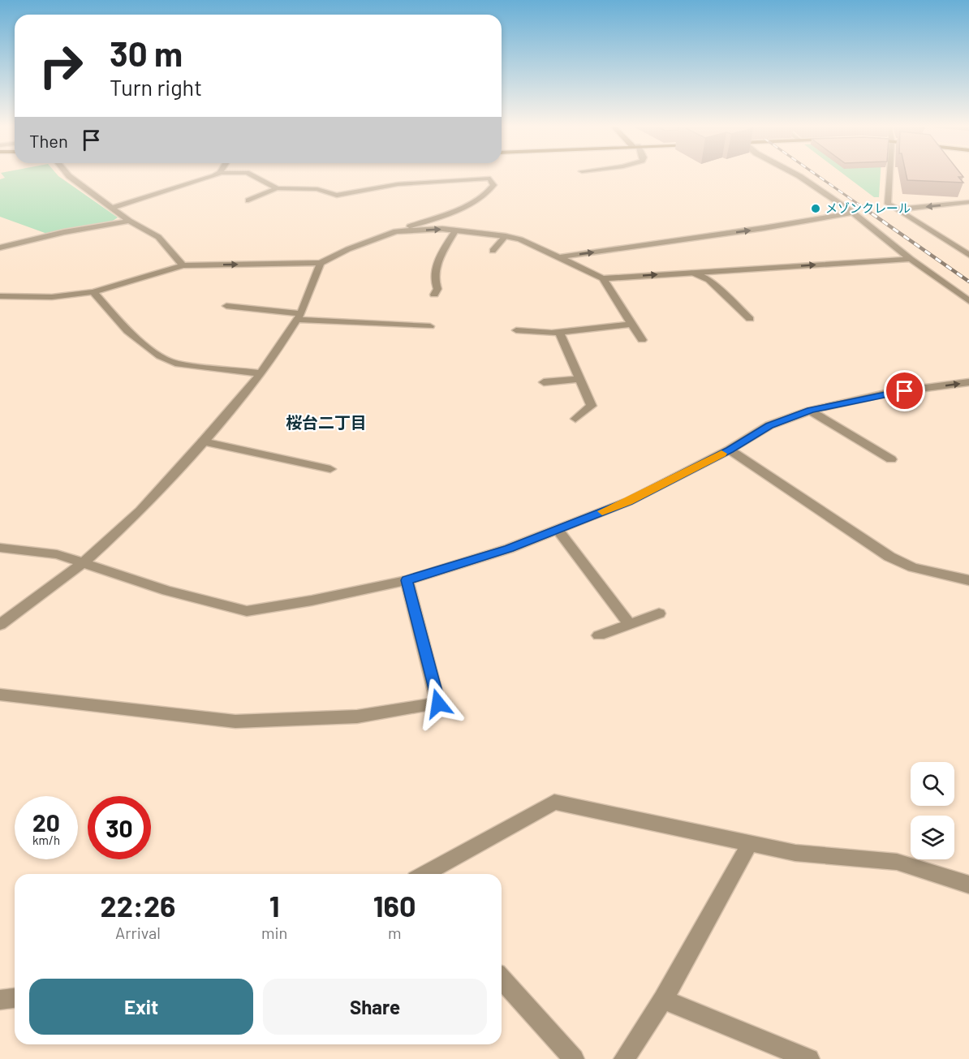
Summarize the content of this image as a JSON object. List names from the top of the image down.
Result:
{
  "districts": ["桜台二丁目"],
  "places": ["メゾンクレール"],
  "page": {
    "turn": ["30 m", "Turn right"],
    "then": "Then",
    "speed": "20 km/h",
    "limit": "30",
    "eta": [
      "22:26",
      "Arrival",
      "1",
      "min",
      "160",
      "m"
    ],
    "buttons": ["Exit", "Share"]
  }
}
